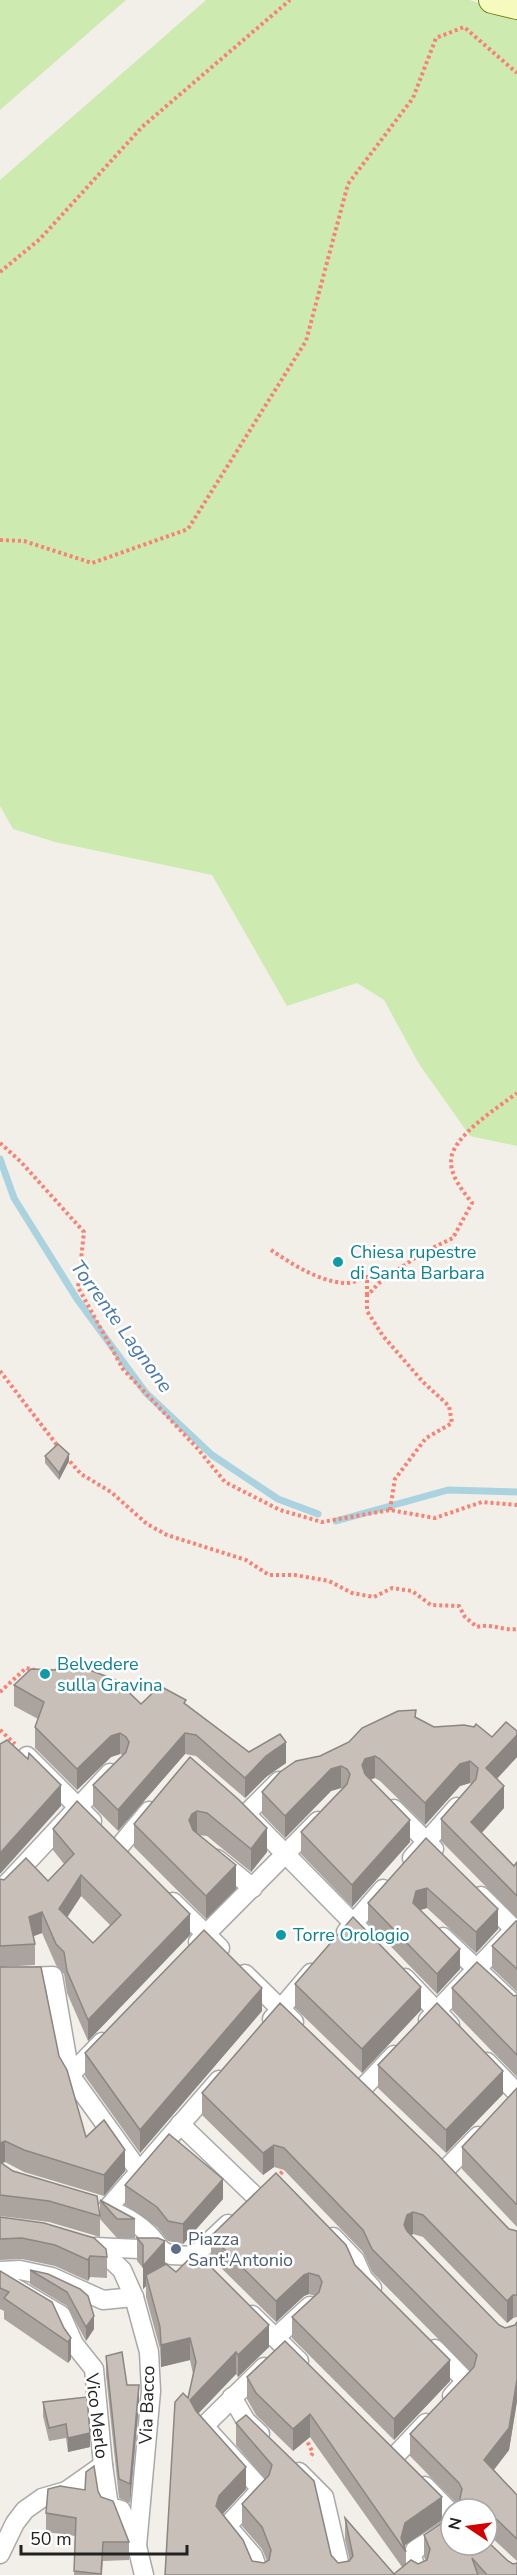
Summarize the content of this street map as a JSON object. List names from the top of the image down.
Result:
{
  "streets": {
    "street": ["Via Bacco", "Vico Merlo"]
  },
  "crossings": [
    ["Via Bacco", "Vico Merlo"]
  ],
  "water": ["Torrente Lagnone"],
  "places": [
    "Chiesa rupestre di Santa Barbara",
    "Belvedere sulla Gravina",
    "Torre Orologio",
    "Piazza Sant'Antonio"
  ],
  "scale_bar": "50 m",
  "north": "left"
}
